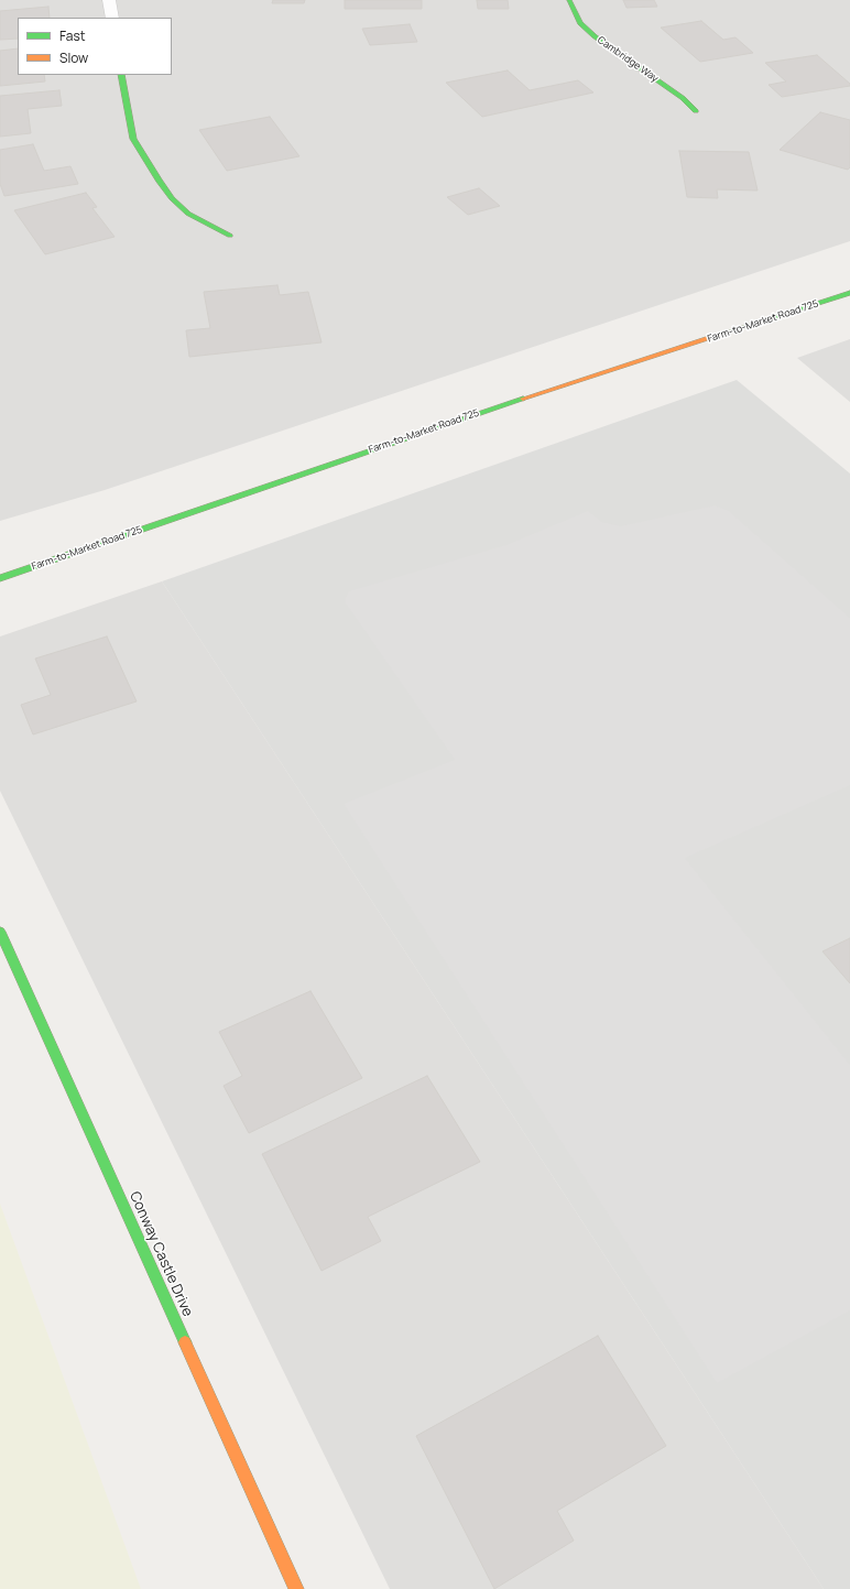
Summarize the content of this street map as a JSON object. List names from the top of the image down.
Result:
{
  "streets": {
    "street": ["Cambridge Way", "Farm-to-Market Road 725", "Conway Castle Drive"]
  },
  "legend": ["Fast", "Slow"]
}
